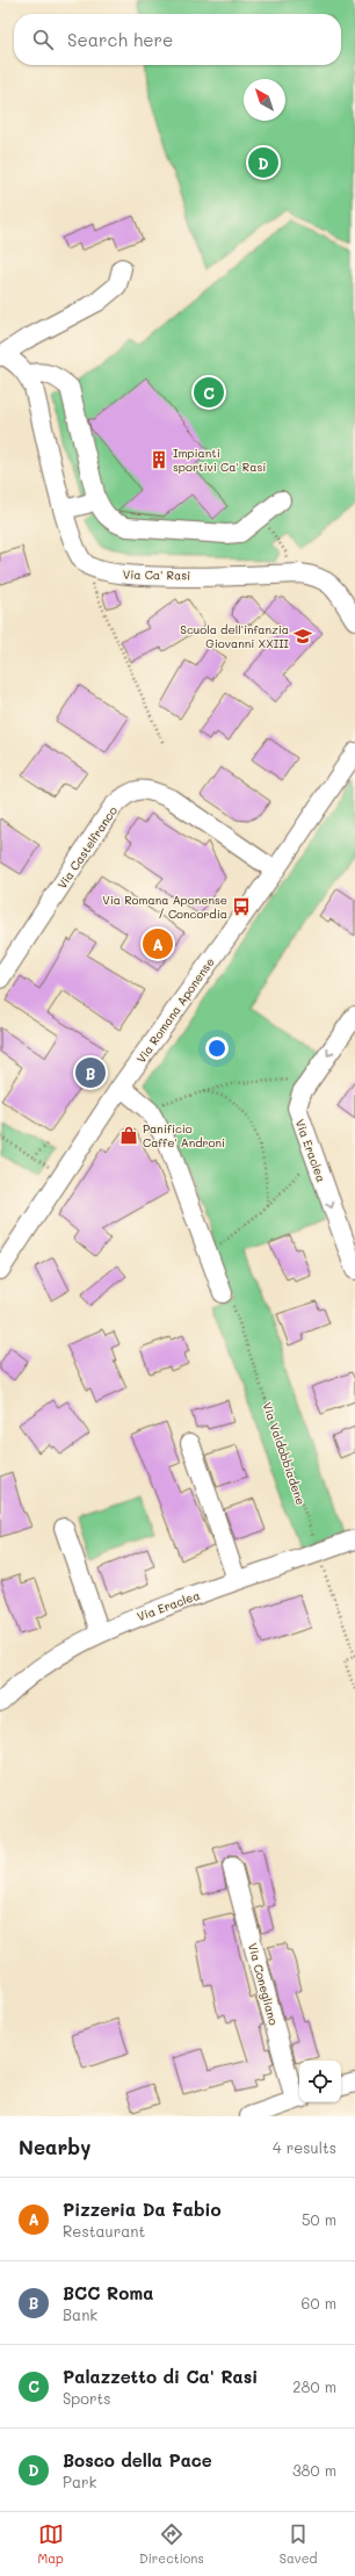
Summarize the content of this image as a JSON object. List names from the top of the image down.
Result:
{
  "streets": {
    "street": [
      "Via Ca' Rasi",
      "Via Castelfranco",
      "Via Romana Aponense",
      "Via Eraclea",
      "Via Conegliano"
    ],
    "path": ["Via Valdobbiadene"]
  },
  "crossings": [
    ["Via Castelfranco", "Via Romana Aponense"],
    ["Via Eraclea", "Via Valdobbiadene"]
  ],
  "places": {
    "building": ["Impianti sportivi Ca' Rasi"],
    "school or university": ["Scuola dell'infanzia Giovanni XXIII"],
    "bus stop": ["Via Romana Aponense / Concordia"],
    "shop": ["Panificio Caffe' Androni"]
  },
  "north": "top left",
  "page": {
    "search": "Search here",
    "pins": [
      "D",
      "C",
      "A",
      "B"
    ],
    "heading": ["Nearby", "4 results"],
    "list": [
      {
        "mark": "A",
        "name": "Pizzeria Da Fabio",
        "note": "Restaurant",
        "value": "50 m"
      },
      {
        "mark": "B",
        "name": "BCC Roma",
        "note": "Bank",
        "value": "60 m"
      },
      {
        "mark": "C",
        "name": "Palazzetto di Ca' Rasi",
        "note": "Sports",
        "value": "280 m"
      },
      {
        "mark": "D",
        "name": "Bosco della Pace",
        "note": "Park",
        "value": "380 m"
      }
    ],
    "nav": ["Map", "Directions", "Saved"]
  }
}
